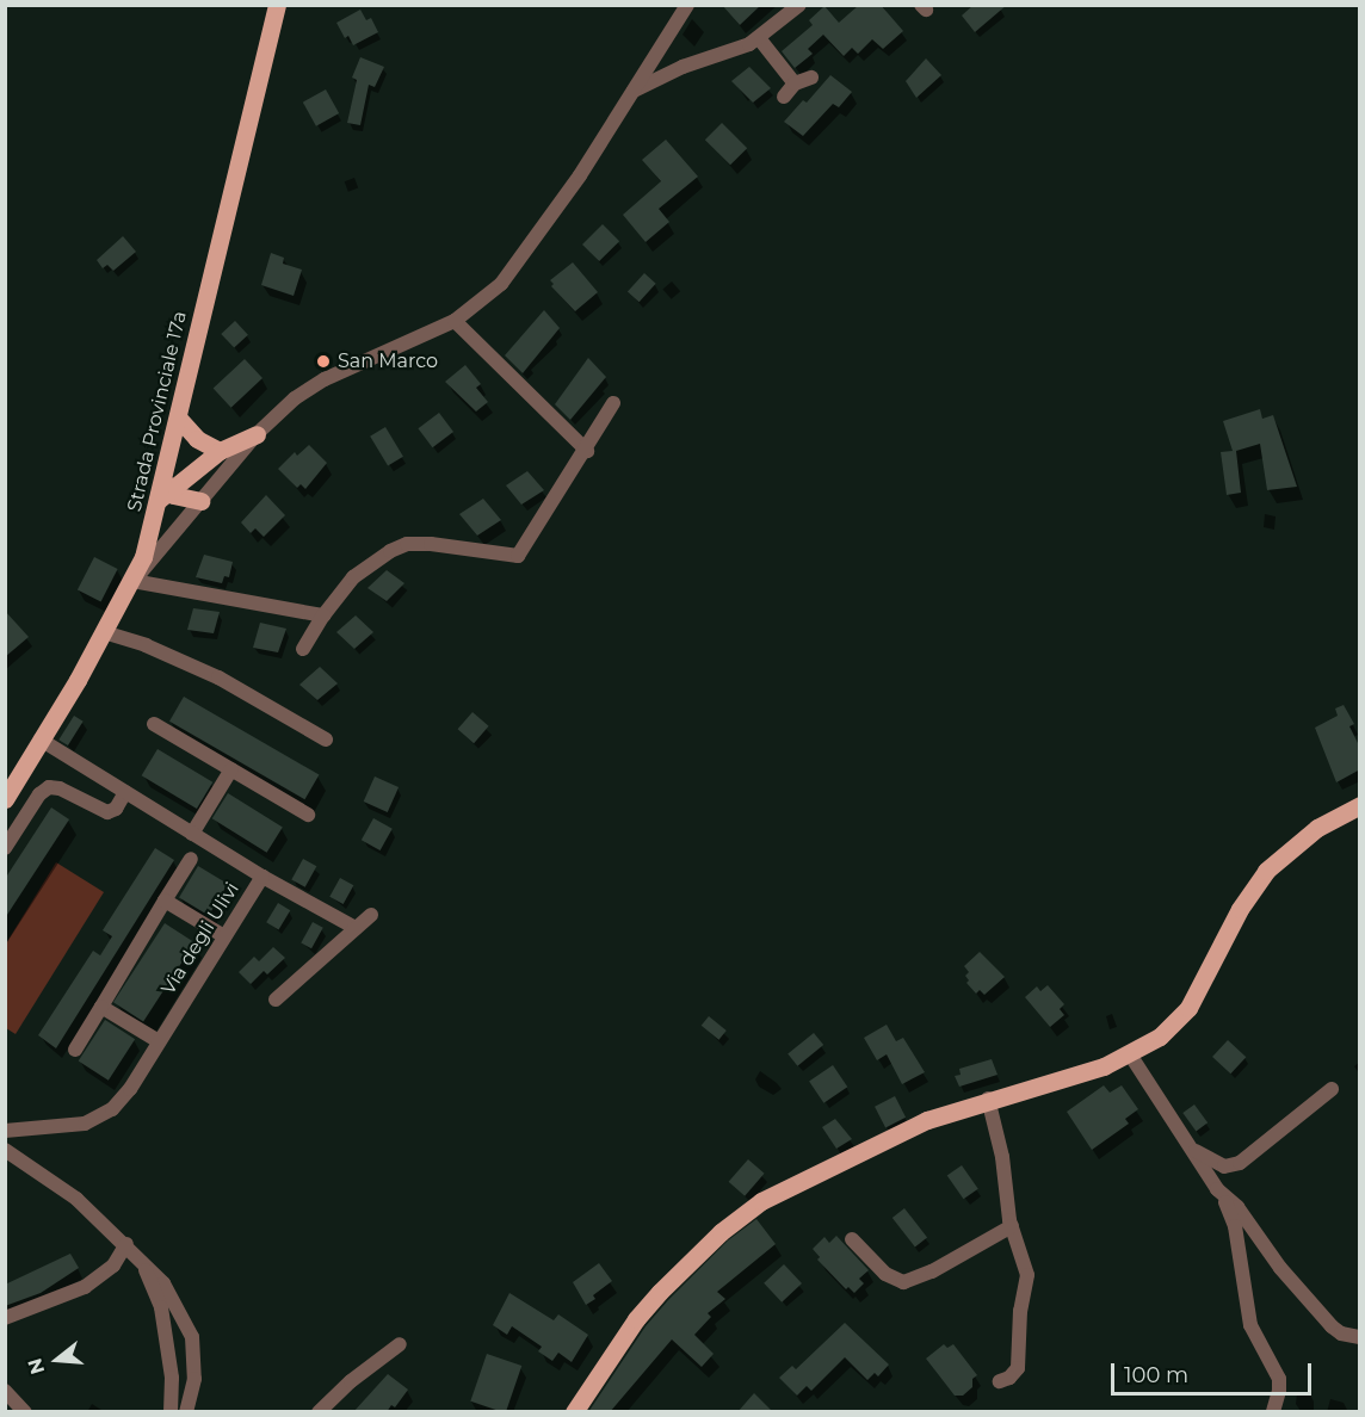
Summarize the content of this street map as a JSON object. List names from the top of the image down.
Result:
{
  "streets": {
    "main road": ["Strada Provinciale 17a"],
    "street": ["Via degli Ulivi"]
  },
  "crossings": [
    ["Strada Provinciale 17a", "Via degli Ulivi"]
  ],
  "places": ["San Marco"],
  "scale_bar": "100 m",
  "north": "left"
}
